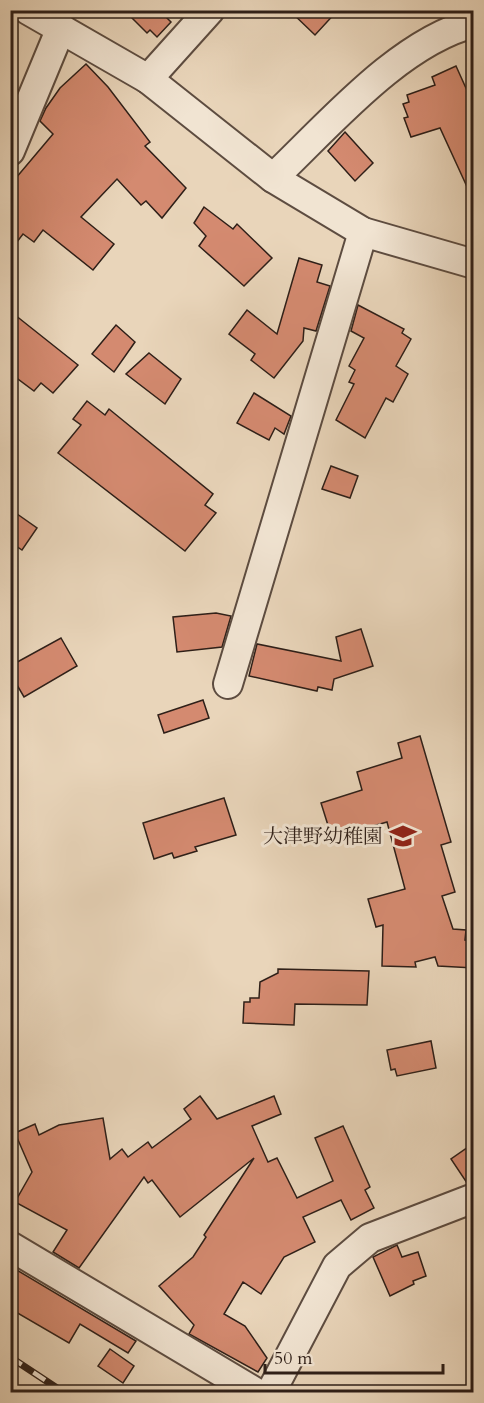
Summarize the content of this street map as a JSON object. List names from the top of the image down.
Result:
{
  "places": {
    "school or university": ["大津野幼稚園"]
  },
  "scale_bar": "50 m"
}
